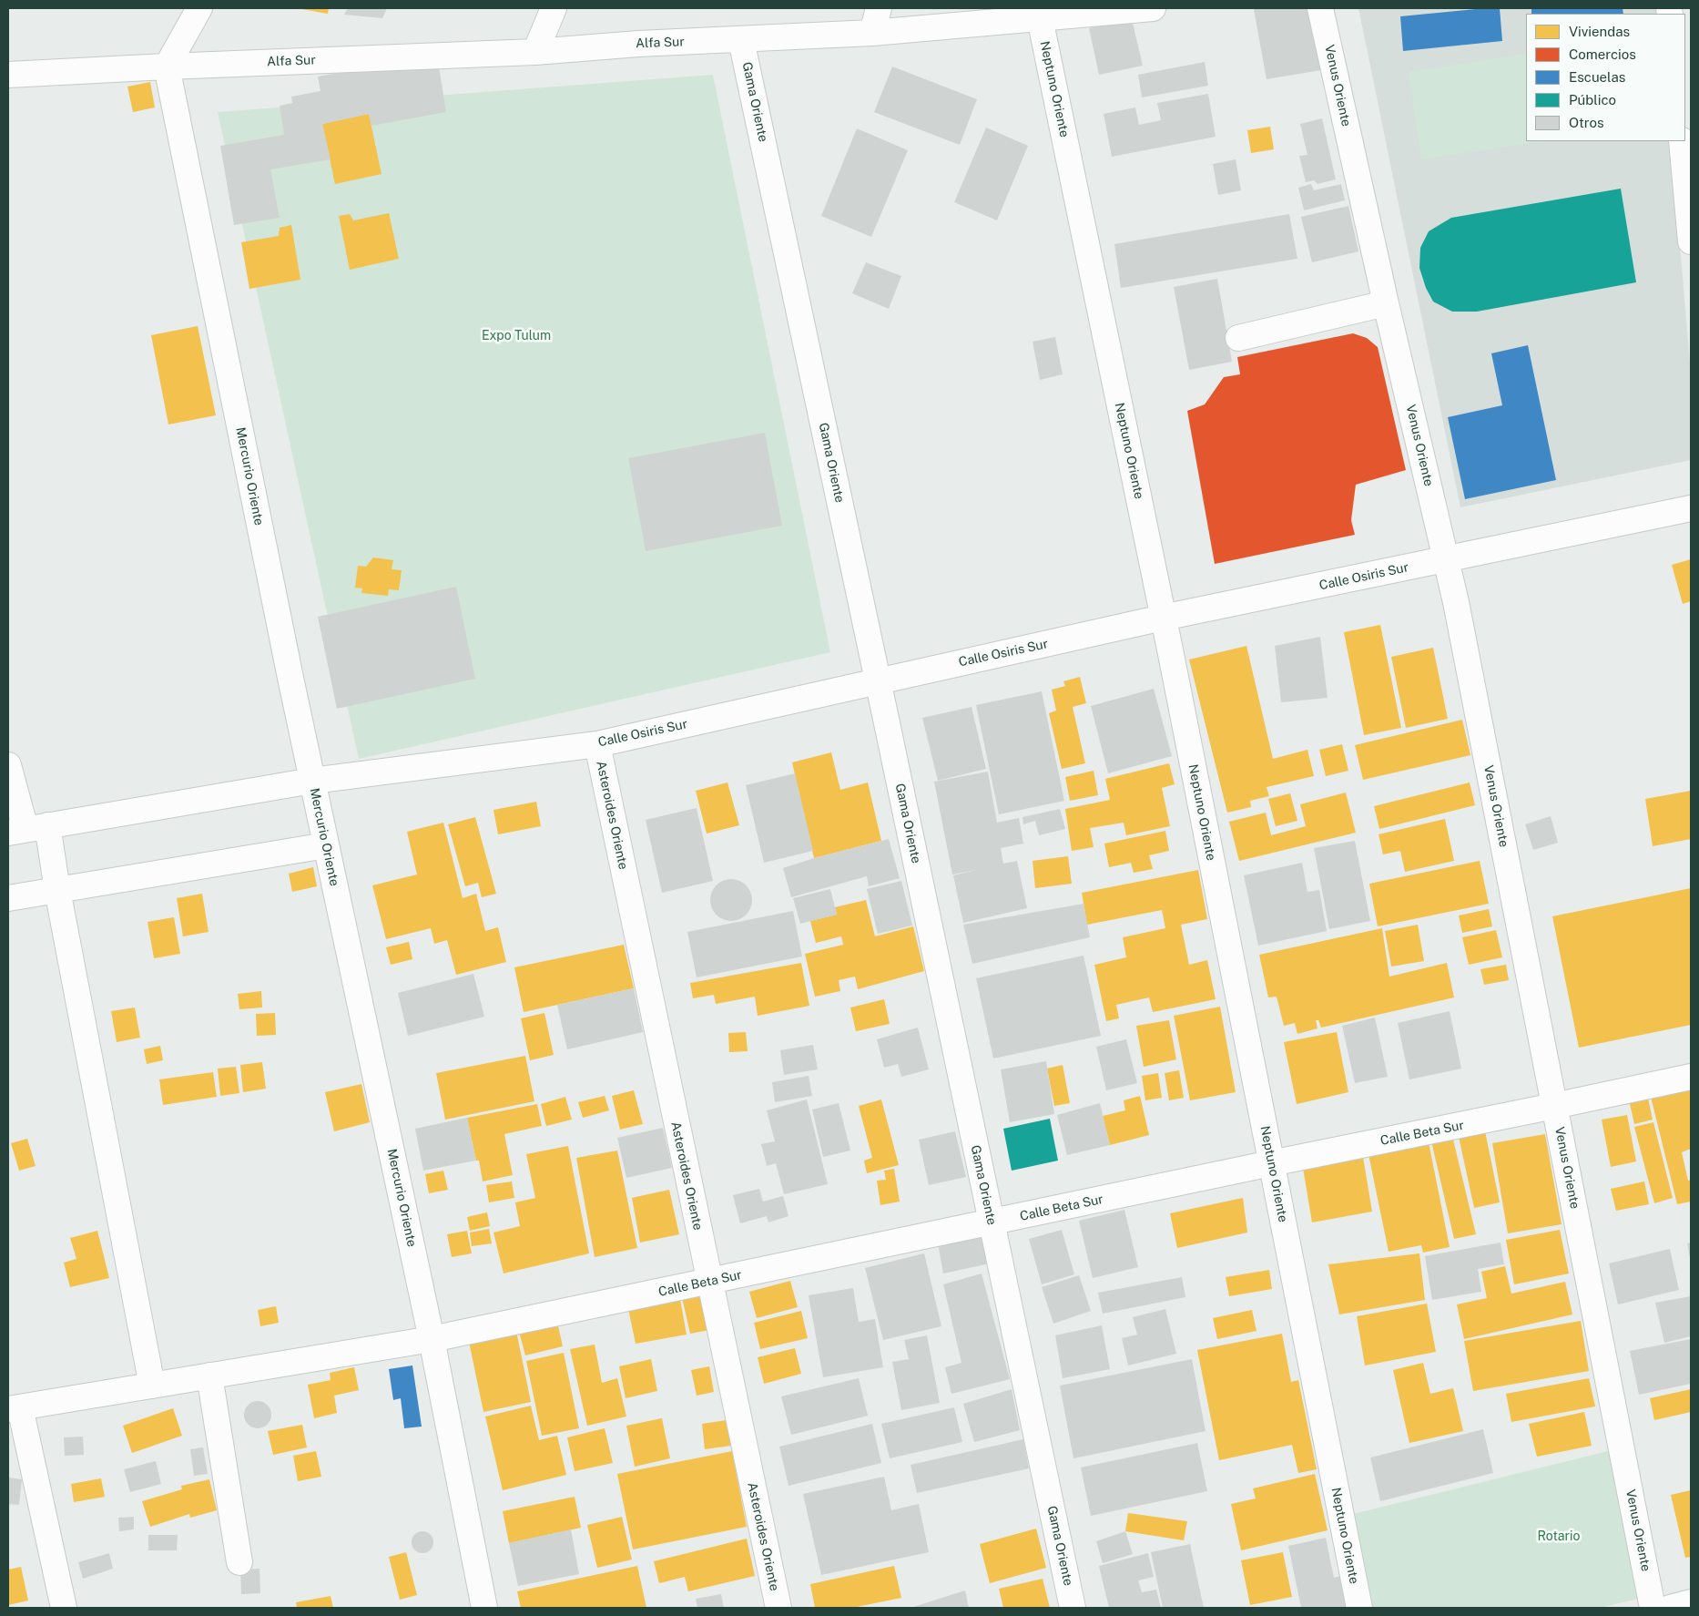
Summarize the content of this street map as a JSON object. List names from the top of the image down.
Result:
{
  "streets": {
    "street": [
      "Alfa Sur",
      "Venus Oriente",
      "Neptuno Oriente",
      "Gama Oriente",
      "Mercurio Oriente",
      "Calle Osiris Sur",
      "Asteroides Oriente",
      "Calle Beta Sur"
    ]
  },
  "crossings": [
    ["Alfa Sur", "Neptuno Oriente"],
    ["Alfa Sur", "Gama Oriente"],
    ["Alfa Sur", "Mercurio Oriente"],
    ["Venus Oriente", "Calle Osiris Sur"],
    ["Venus Oriente", "Calle Beta Sur"],
    ["Neptuno Oriente", "Calle Osiris Sur"],
    ["Neptuno Oriente", "Calle Beta Sur"],
    ["Gama Oriente", "Calle Osiris Sur"],
    ["Gama Oriente", "Calle Beta Sur"],
    ["Mercurio Oriente", "Calle Osiris Sur"],
    ["Mercurio Oriente", "Calle Beta Sur"],
    ["Calle Osiris Sur", "Asteroides Oriente"],
    ["Asteroides Oriente", "Calle Beta Sur"]
  ],
  "parks": ["Expo Tulum", "Rotario"],
  "legend": [
    "Viviendas",
    "Comercios",
    "Escuelas",
    "Público",
    "Otros"
  ]
}
